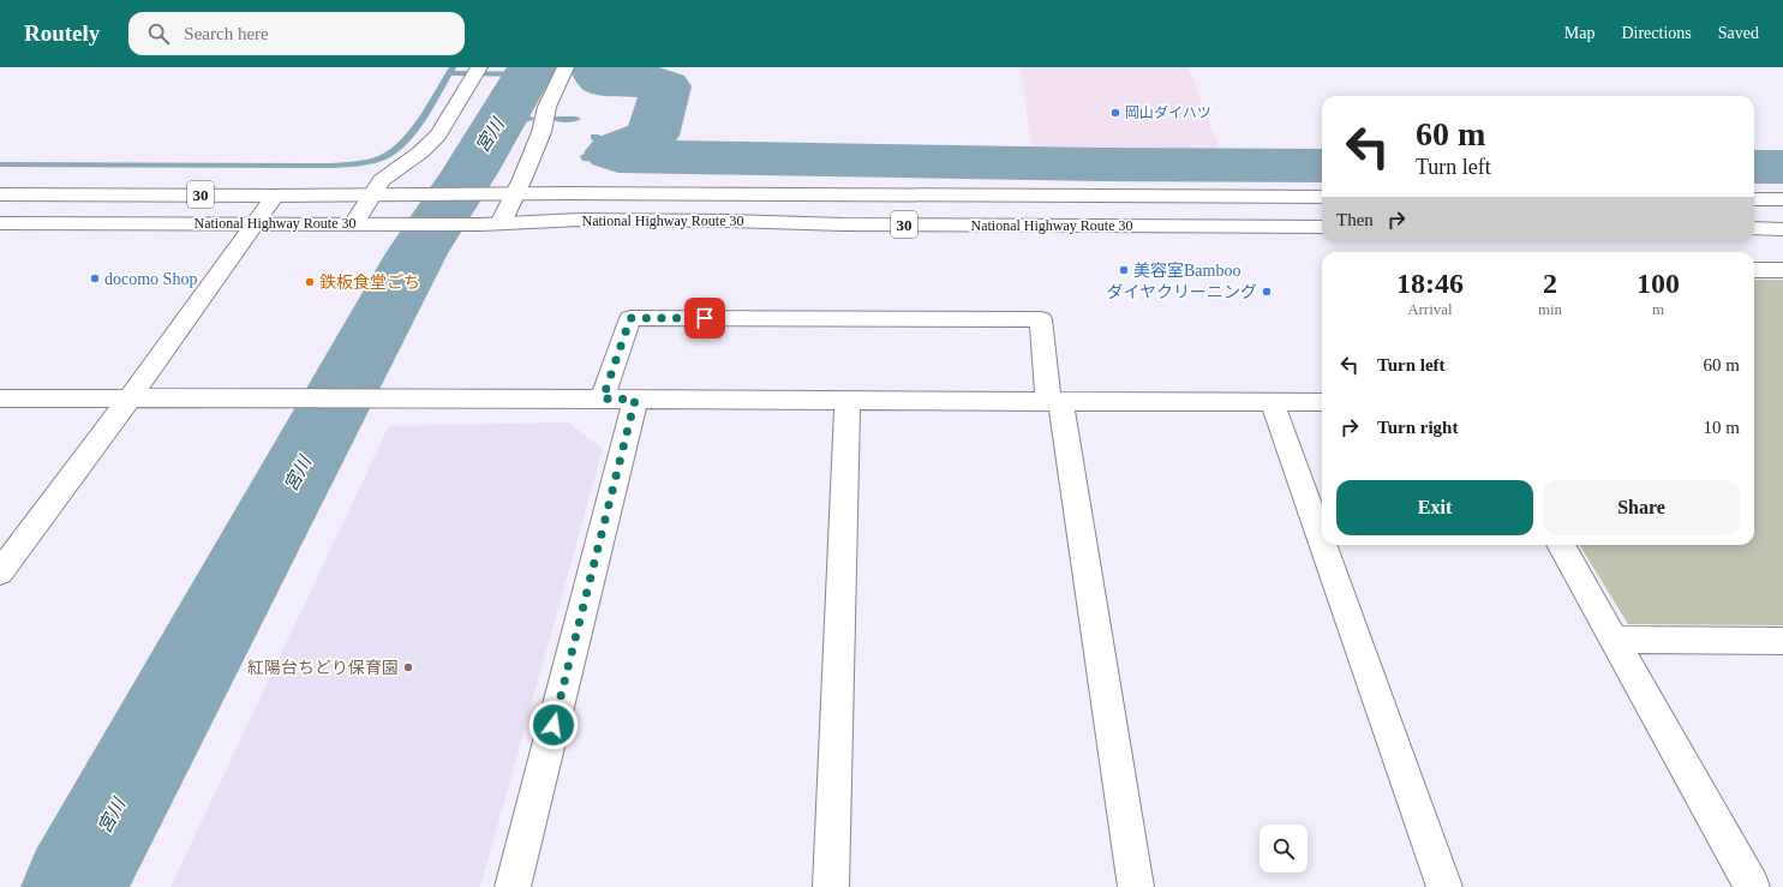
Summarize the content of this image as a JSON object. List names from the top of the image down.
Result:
{
  "streets": {
    "main road": ["30", "National Highway Route 30"]
  },
  "water": ["宮川"],
  "places": [
    "岡山ダイハツ",
    "美容室Bamboo",
    "docomo Shop",
    "鉄板食堂ごち",
    "ダイヤクリーニング",
    "紅陽台ちどり保育園"
  ],
  "page": {
    "header": "Routely",
    "search": "Search here",
    "nav": ["Map", "Directions", "Saved"],
    "turn": ["60 m", "Turn left"],
    "then": "Then",
    "eta": [
      "18:46",
      "Arrival",
      "2",
      "min",
      "100",
      "m"
    ],
    "list": [
      {
        "name": "Turn left",
        "value": "60 m"
      },
      {
        "name": "Turn right",
        "value": "10 m"
      }
    ],
    "buttons": ["Exit", "Share"]
  }
}
